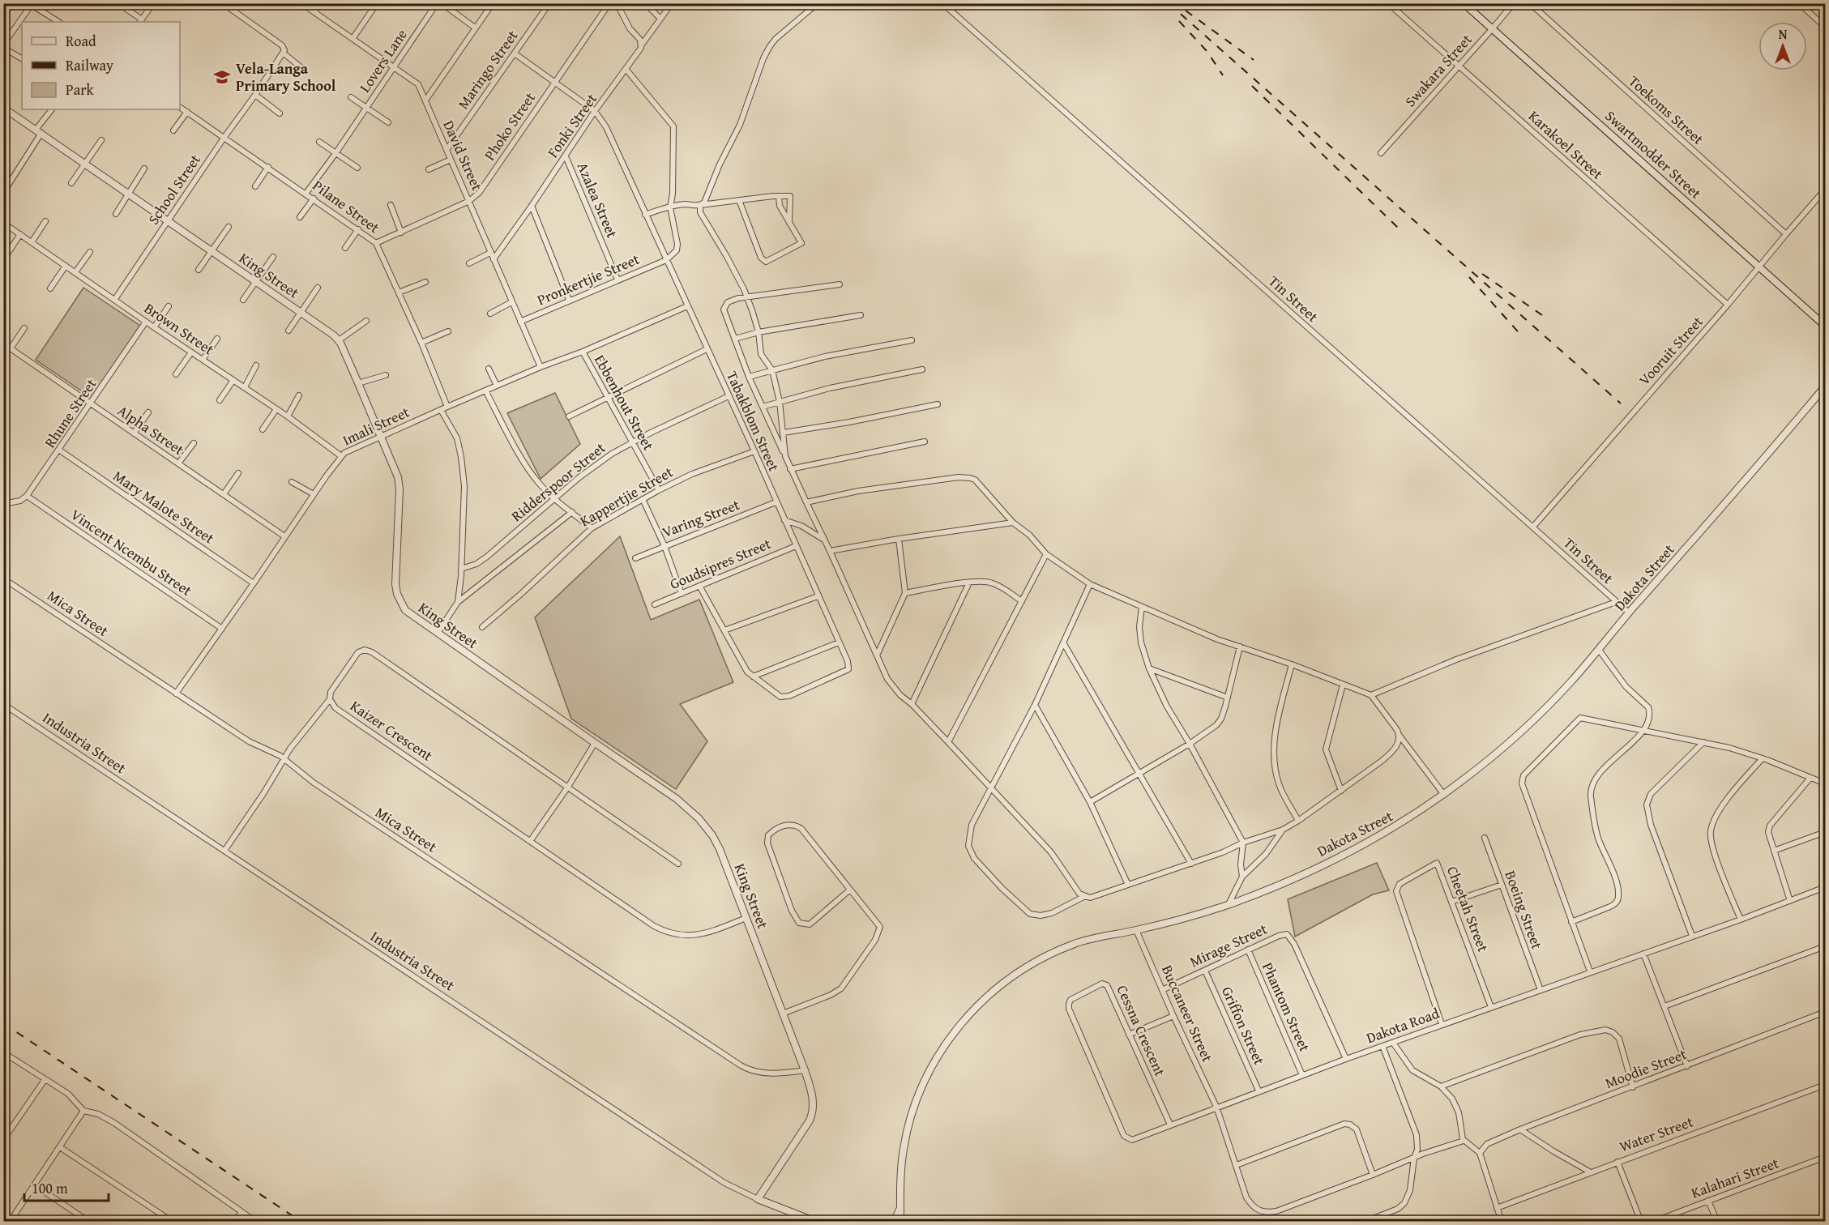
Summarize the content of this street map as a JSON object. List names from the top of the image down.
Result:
{
  "streets": {
    "main road": ["Swartmodder Street"],
    "street": [
      "Lovers Lane",
      "Maringo Street",
      "Swakara Street",
      "Toekoms Street",
      "Fonki Street",
      "Phoko Street",
      "Karakoel Street",
      "David Street",
      "School Street",
      "Azalea Street",
      "Pilane Street",
      "King Street",
      "Pronkertjie Street",
      "Tin Street",
      "Brown Street",
      "Vooruit Street",
      "Ebbenhout Street",
      "Rhune Street",
      "Tabakblom Street",
      "Imali Street",
      "Alpha Street",
      "Ridderspoor Street",
      "Kappertjie Street",
      "Mary Malote Street",
      "Varing Street",
      "Vincent Ncembu Street",
      "Goudsipres Street",
      "Dakota Street",
      "Mica Street",
      "Kaizer Crescent",
      "Industria Street",
      "Cheetah Street",
      "Boeing Street",
      "Mirage Street",
      "Phantom Street",
      "Buccaneer Street",
      "Griffon Street",
      "Dakota Road",
      "Cessna Crescent",
      "Moodie Street",
      "Water Street",
      "Kalahari Street"
    ]
  },
  "crossings": [
    ["Lovers Lane", "David Street"],
    ["Lovers Lane", "Pilane Street"],
    ["Maringo Street", "David Street"],
    ["Swakara Street", "Karakoel Street"],
    ["Swakara Street", "Swartmodder Street"],
    ["Toekoms Street", "Vooruit Street"],
    ["Fonki Street", "David Street"],
    ["Fonki Street", "Azalea Street"],
    ["Fonki Street", "Tabakblom Street"],
    ["Phoko Street", "David Street"],
    ["Phoko Street", "Pilane Street"],
    ["Karakoel Street", "Vooruit Street"],
    ["Swartmodder Street", "Vooruit Street"],
    ["David Street", "Pronkertjie Street"],
    ["David Street", "Imali Street"],
    ["School Street", "Pilane Street"],
    ["School Street", "King Street"],
    ["School Street", "Brown Street"],
    ["Azalea Street", "Pronkertjie Street"],
    ["Pilane Street", "Imali Street"],
    ["King Street", "Imali Street"],
    ["King Street", "Mica Street"],
    ["King Street", "Kaizer Crescent"],
    ["King Street", "Industria Street"],
    ["Pronkertjie Street", "Tabakblom Street"],
    ["Tin Street", "Vooruit Street"],
    ["Tin Street", "Dakota Street"],
    ["Brown Street", "Rhune Street"],
    ["Brown Street", "Imali Street"],
    ["Ebbenhout Street", "Imali Street"],
    ["Ebbenhout Street", "Ridderspoor Street"],
    ["Ebbenhout Street", "Kappertjie Street"],
    ["Rhune Street", "Alpha Street"],
    ["Rhune Street", "Mary Malote Street"],
    ["Rhune Street", "Vincent Ncembu Street"],
    ["Tabakblom Street", "Imali Street"],
    ["Tabakblom Street", "Ridderspoor Street"],
    ["Tabakblom Street", "Kappertjie Street"],
    ["Tabakblom Street", "Varing Street"],
    ["Tabakblom Street", "Goudsipres Street"],
    ["Imali Street", "Alpha Street"],
    ["Imali Street", "Mary Malote Street"],
    ["Imali Street", "Vincent Ncembu Street"],
    ["Imali Street", "Mica Street"],
    ["Dakota Street", "Buccaneer Street"],
    ["Cheetah Street", "Dakota Road"],
    ["Boeing Street", "Dakota Road"],
    ["Mirage Street", "Phantom Street"],
    ["Mirage Street", "Buccaneer Street"],
    ["Mirage Street", "Griffon Street"],
    ["Mirage Street", "Dakota Road"],
    ["Phantom Street", "Dakota Road"],
    ["Buccaneer Street", "Dakota Road"],
    ["Griffon Street", "Dakota Road"],
    ["Dakota Road", "Cessna Crescent"]
  ],
  "places": {
    "school or university": ["Vela-Langa Primary School"]
  },
  "legend": ["Road", "Railway", "Park"],
  "scale_bar": "100 m",
  "north": "top"
}
